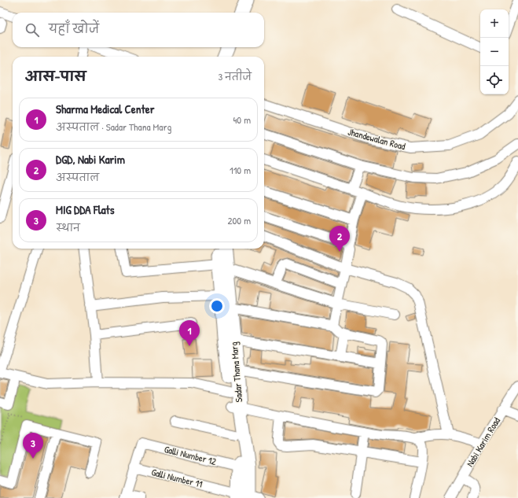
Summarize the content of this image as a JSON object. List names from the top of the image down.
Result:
{
  "streets": {
    "street": [
      "Jhandewalan Road",
      "Sadar Thana Marg",
      "Nabi Karim Road",
      "Galli Number 12",
      "Galli Number 11"
    ]
  },
  "crossings": [
    ["Sadar Thana Marg", "Galli Number 12"],
    ["Sadar Thana Marg", "Galli Number 11"],
    ["Galli Number 12", "Galli Number 11"]
  ],
  "page": {
    "map_buttons": ["+", "−"],
    "search": "यहाँ खोजें",
    "heading": ["आस-पास", "3 नतीजे"],
    "list": [
      {
        "mark": "1",
        "name": "Sharma Medical Center",
        "note": "अस्पताल · Sadar Thana Marg",
        "value": "40 m"
      },
      {
        "mark": "2",
        "name": "DGD, Nabi Karim",
        "note": "अस्पताल",
        "value": "110 m"
      },
      {
        "mark": "3",
        "name": "MIG DDA Flats",
        "note": "स्थान",
        "value": "200 m"
      }
    ],
    "pins": ["2", "1", "3"]
  }
}
